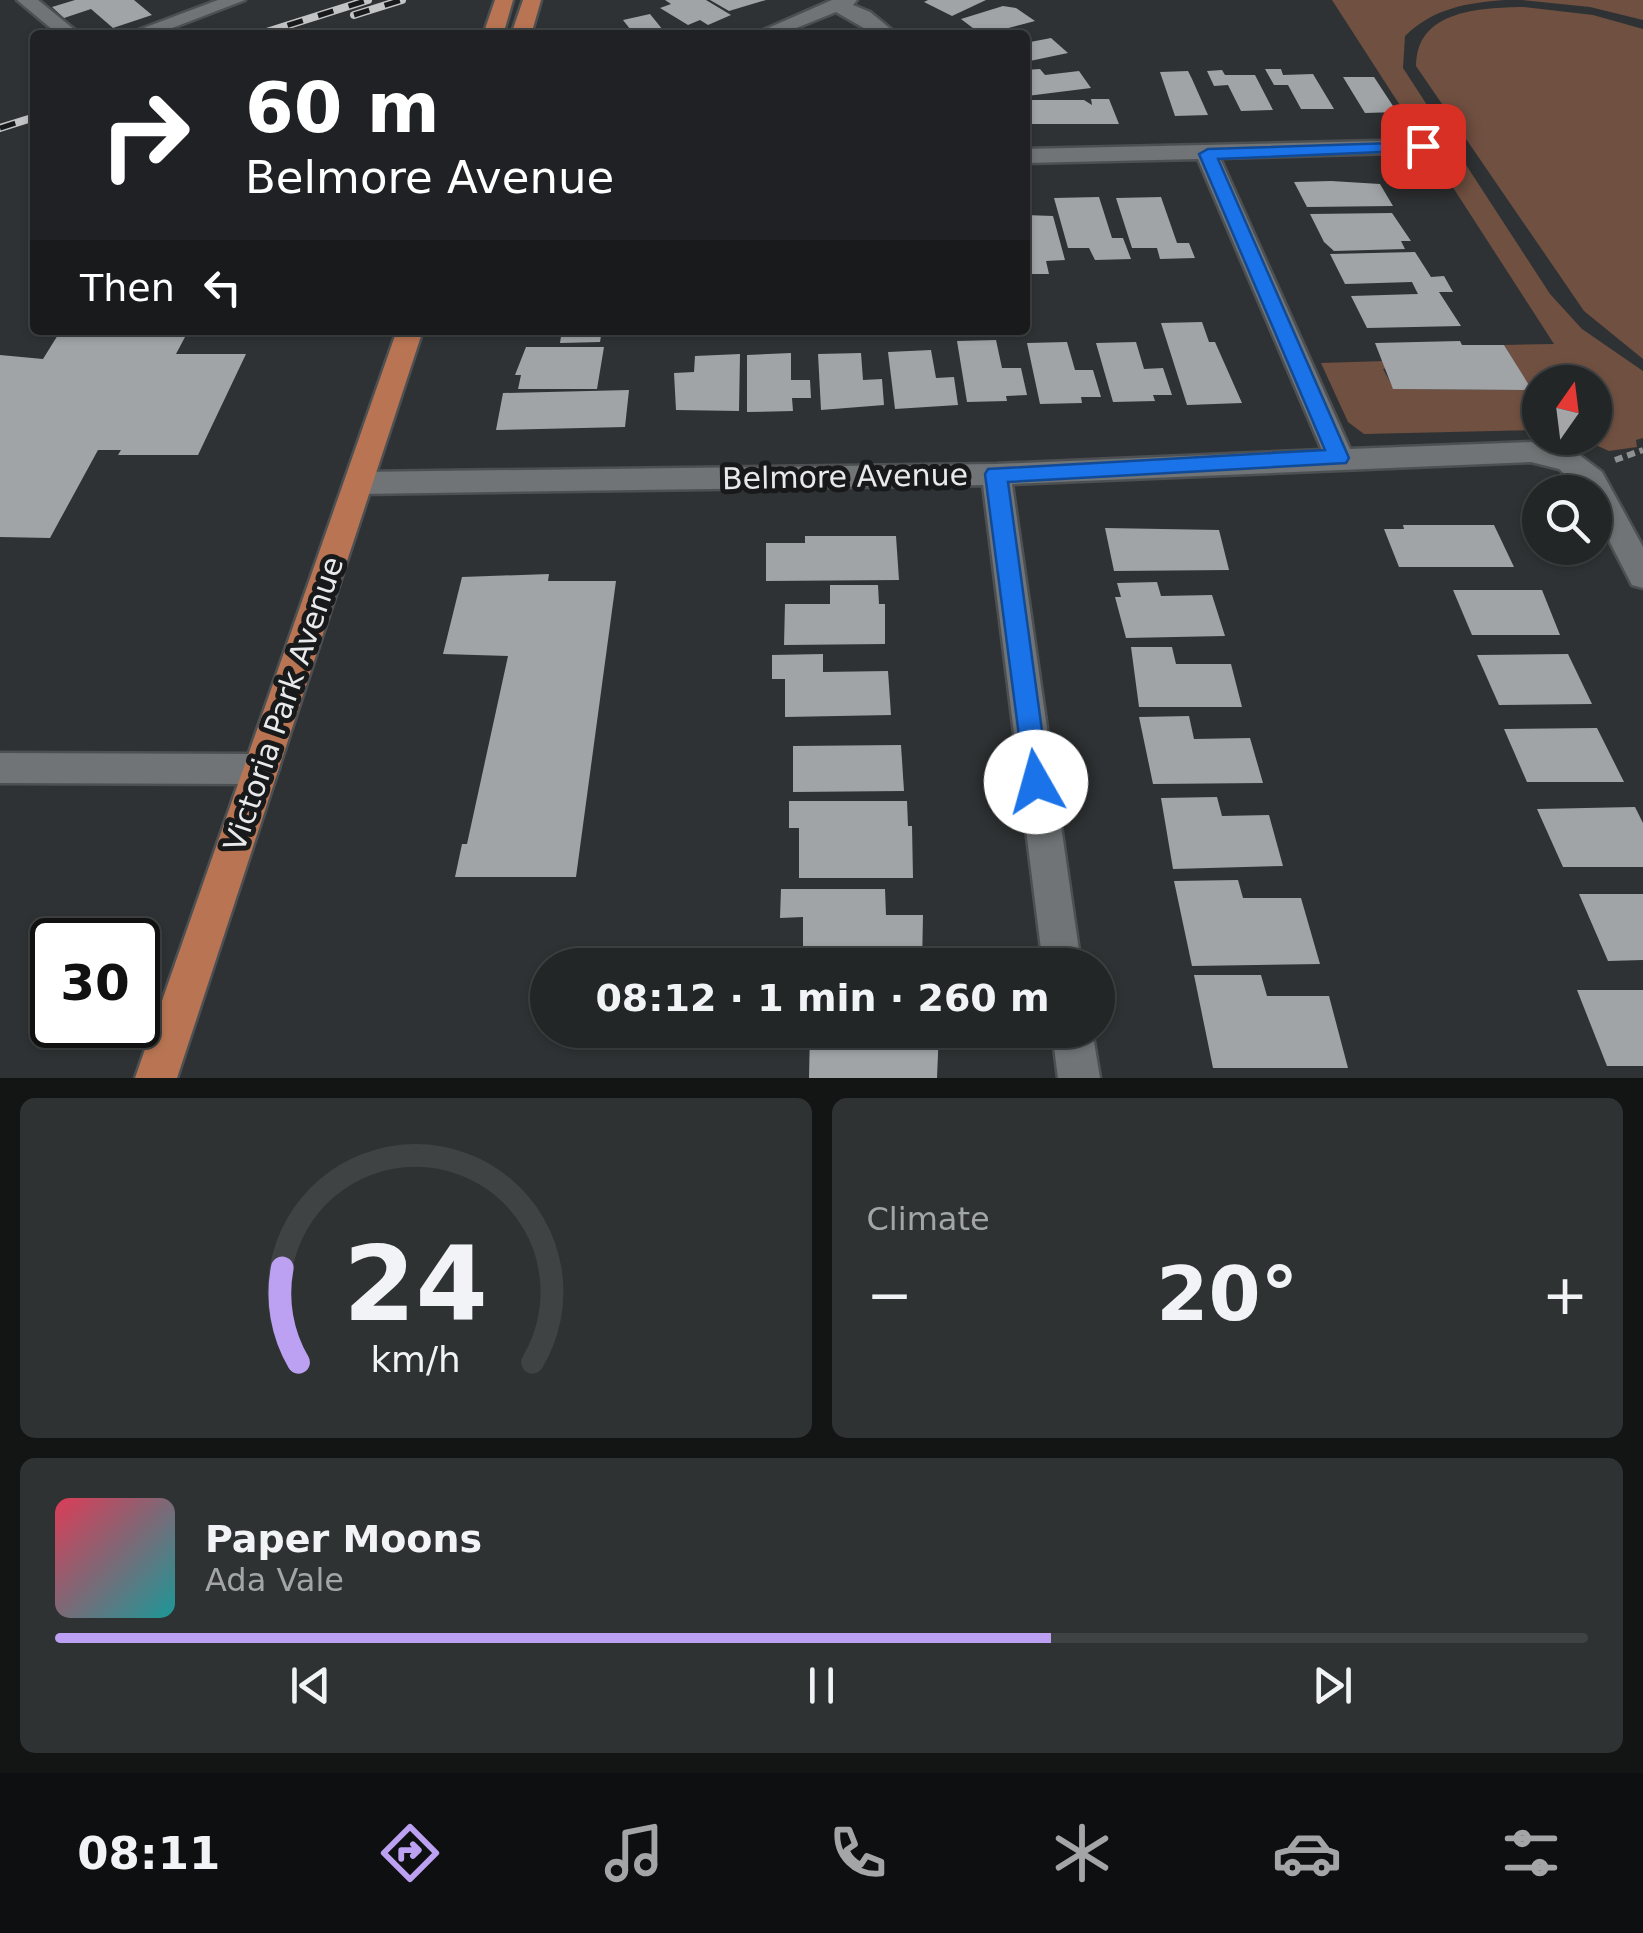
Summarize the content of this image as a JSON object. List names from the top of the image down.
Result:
{
  "streets": {
    "main road": ["Victoria Park Avenue"],
    "street": ["Belmore Avenue"]
  },
  "crossings": [
    ["Belmore Avenue", "Victoria Park Avenue"]
  ],
  "north": "top",
  "page": {
    "turn": ["60 m", "Belmore Avenue"],
    "then": "Then",
    "limit": "30",
    "trip": "08:12 · 1 min · 260 m",
    "tile": "Climate",
    "heat": ["−", "20°", "+"],
    "song": ["Paper Moons", "Ada Vale"],
    "tabs": "08:11",
    "gauge": ["24", "km/h"]
  }
}
